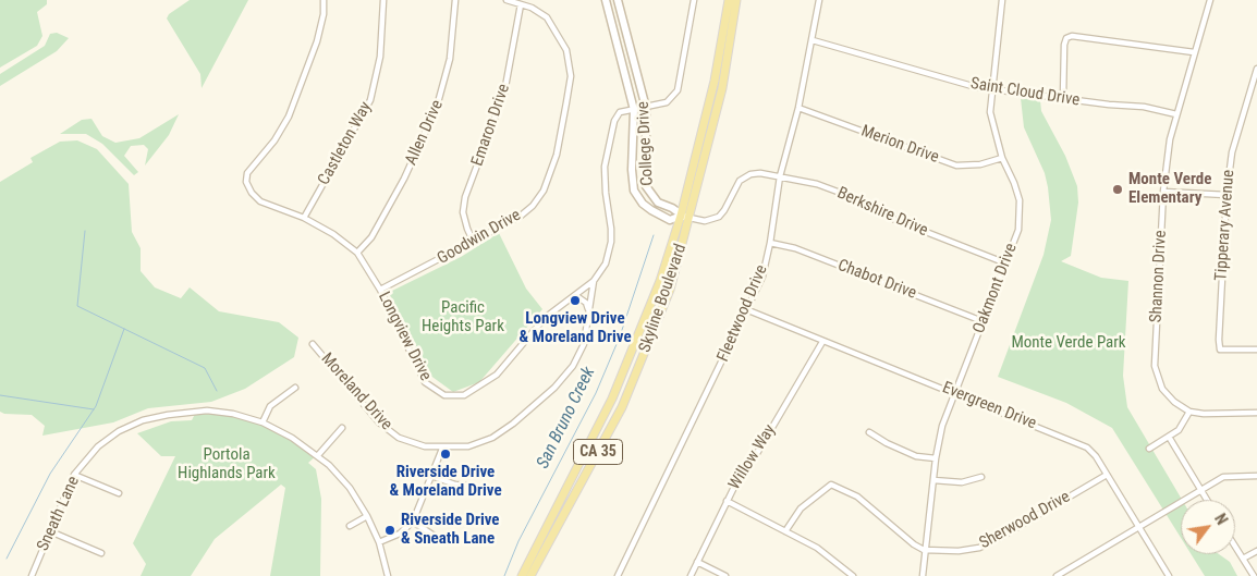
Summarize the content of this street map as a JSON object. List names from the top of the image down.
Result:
{
  "streets": {
    "main road": ["Skyline Boulevard", "CA 35"],
    "street": [
      "Saint Cloud Drive",
      "Emaron Drive",
      "Allen Drive",
      "Castleton Way",
      "College Drive",
      "Merion Drive",
      "Berkshire Drive",
      "Tipperary Avenue",
      "Goodwin Drive",
      "Shannon Drive",
      "Chabot Drive",
      "Oakmont Drive",
      "Fleetwood Drive",
      "Longview Drive",
      "Moreland Drive",
      "Evergreen Drive",
      "Willow Way",
      "Sneath Lane",
      "Sherwood Drive"
    ]
  },
  "crossings": [
    ["Saint Cloud Drive", "Shannon Drive"],
    ["Saint Cloud Drive", "Oakmont Drive"],
    ["Saint Cloud Drive", "Fleetwood Drive"],
    ["Emaron Drive", "Goodwin Drive"],
    ["Allen Drive", "Longview Drive"],
    ["Castleton Way", "Longview Drive"],
    ["College Drive", "Berkshire Drive"],
    ["College Drive", "Skyline Boulevard"],
    ["College Drive", "Longview Drive"],
    ["Merion Drive", "Oakmont Drive"],
    ["Merion Drive", "Fleetwood Drive"],
    ["Berkshire Drive", "Oakmont Drive"],
    ["Berkshire Drive", "Skyline Boulevard"],
    ["Berkshire Drive", "Fleetwood Drive"],
    ["Goodwin Drive", "Longview Drive"],
    ["Chabot Drive", "Oakmont Drive"],
    ["Chabot Drive", "Fleetwood Drive"],
    ["Oakmont Drive", "Evergreen Drive"],
    ["Oakmont Drive", "Sherwood Drive"],
    ["Fleetwood Drive", "Evergreen Drive"],
    ["Longview Drive", "Moreland Drive"],
    ["Evergreen Drive", "Willow Way"],
    ["Evergreen Drive", "Sherwood Drive"]
  ],
  "water": ["San Bruno Creek"],
  "parks": ["Pacific Heights Park", "Monte Verde Park", "Portola Highlands Park"],
  "places": [
    "Monte Verde Elementary",
    "Longview Drive & Moreland Drive",
    "Riverside Drive & Moreland Drive",
    "Riverside Drive & Sneath Lane"
  ],
  "north": "top right"
}
